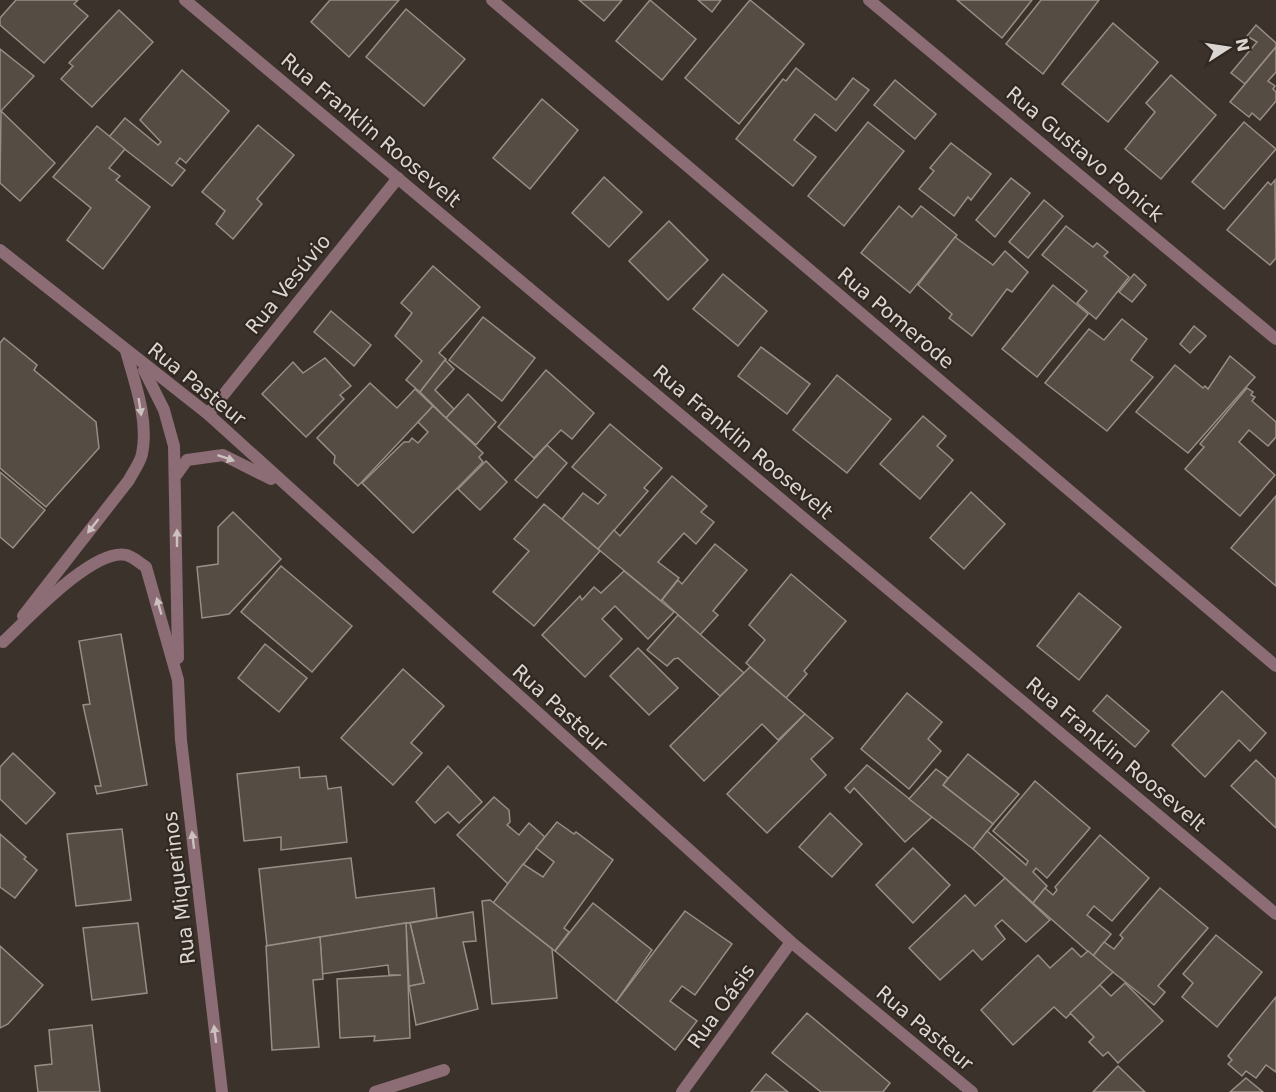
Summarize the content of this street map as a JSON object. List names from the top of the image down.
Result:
{
  "streets": {
    "street": [
      "Rua Franklin Roosevelt",
      "Rua Gustavo Ponick",
      "Rua Vesúvio",
      "Rua Pomerode",
      "Rua Pasteur",
      "Rua Miquerinos",
      "Rua Oásis"
    ]
  },
  "crossings": [
    ["Rua Franklin Roosevelt", "Rua Vesúvio"],
    ["Rua Vesúvio", "Rua Pasteur"],
    ["Rua Pasteur", "Rua Miquerinos"],
    ["Rua Pasteur", "Rua Oásis"]
  ],
  "north": "right"
}
